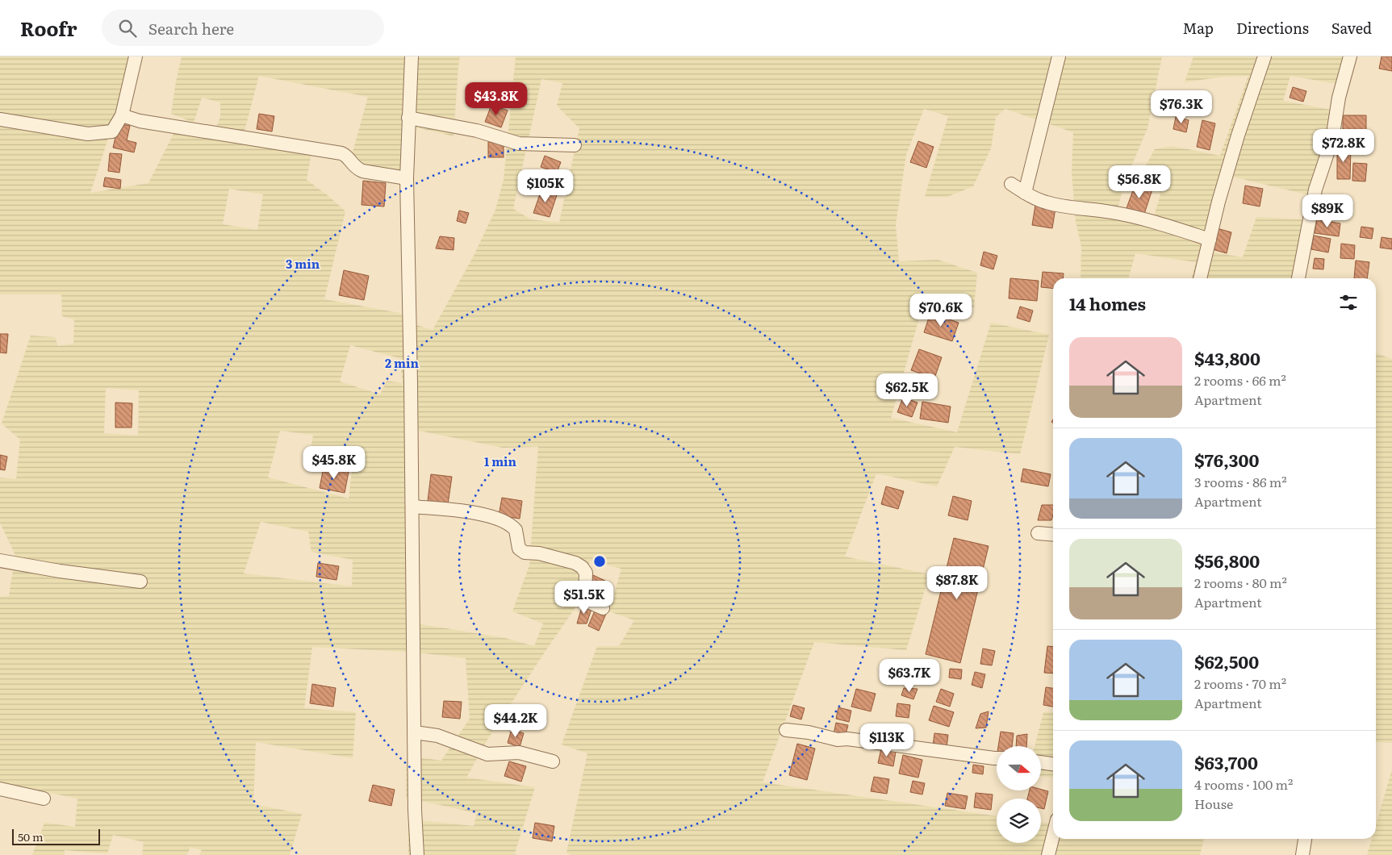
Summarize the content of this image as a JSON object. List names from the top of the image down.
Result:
{
  "scale_bar": "50 m",
  "north": "right",
  "page": {
    "header": "Roofr",
    "search": "Search here",
    "nav": ["Map", "Directions", "Saved"],
    "price": [
      "$43.8K",
      "$76.3K",
      "$72.8K",
      "$56.8K",
      "$105K",
      "$89K",
      "$70.6K",
      "$62.5K",
      "$45.8K",
      "$87.8K",
      "$51.5K",
      "$63.7K",
      "$44.2K",
      "$113K"
    ],
    "heading": "14 homes",
    "list": [
      {
        "name": "$43,800",
        "note": "2 rooms · 66 m² · Apartment"
      },
      {
        "name": "$76,300",
        "note": "3 rooms · 86 m² · Apartment"
      },
      {
        "name": "$56,800",
        "note": "2 rooms · 80 m² · Apartment"
      },
      {
        "name": "$62,500",
        "note": "2 rooms · 70 m² · Apartment"
      },
      {
        "name": "$63,700",
        "note": "4 rooms · 100 m² · House"
      }
    ],
    "scale": "50 m"
  },
  "rings": ["3 min", "2 min", "1 min"]
}
